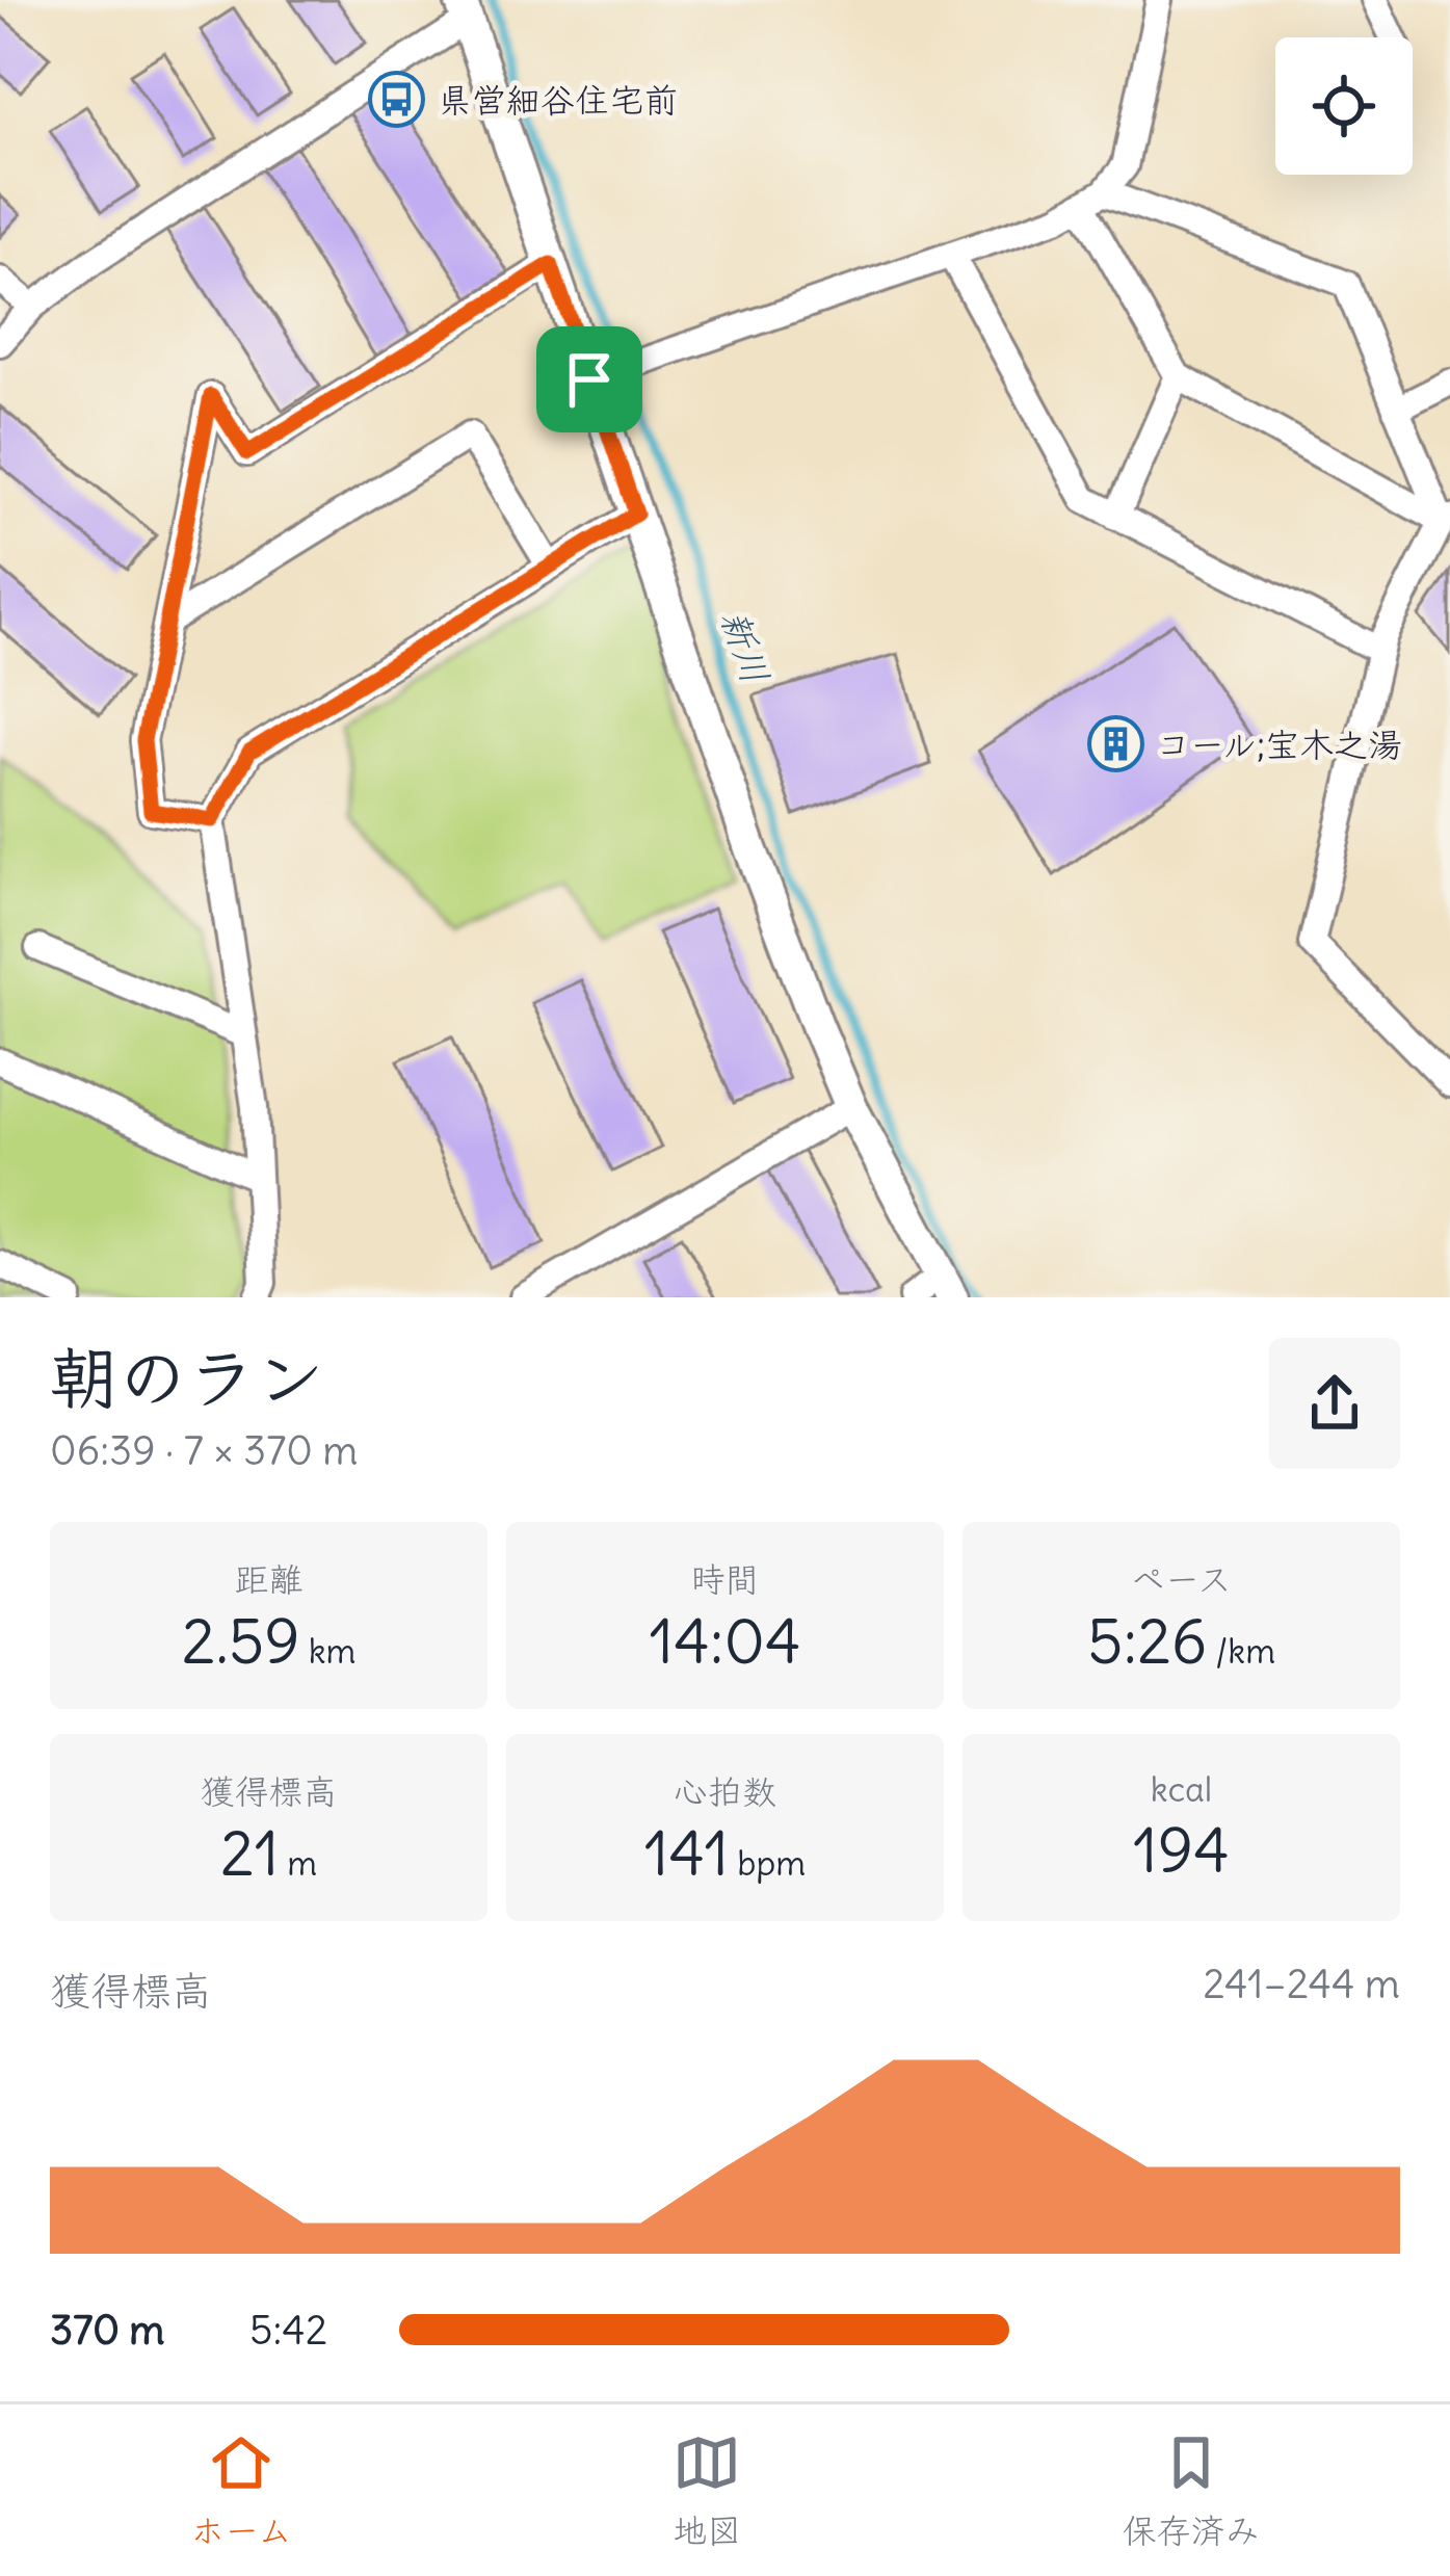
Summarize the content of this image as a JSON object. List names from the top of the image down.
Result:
{
  "water": ["新川"],
  "places": {
    "bus stop": ["県営細谷住宅前"],
    "building": ["コール;宝木之湯"]
  },
  "page": {
    "heading": ["朝のラン", "06:39 · 7 × 370 m"],
    "stats": [
      ["距離", "2.59 km"],
      ["時間", "14:04"],
      ["ペース", "5:26 /km"],
      ["獲得標高", "21 m"],
      ["心拍数", "141 bpm"],
      ["kcal", "194"]
    ],
    "chart": ["獲得標高", "241–244 m"],
    "list": [
      {
        "name": "370 m",
        "note": "5:42"
      }
    ],
    "tabs": ["ホーム", "地図", "保存済み"]
  }
}
